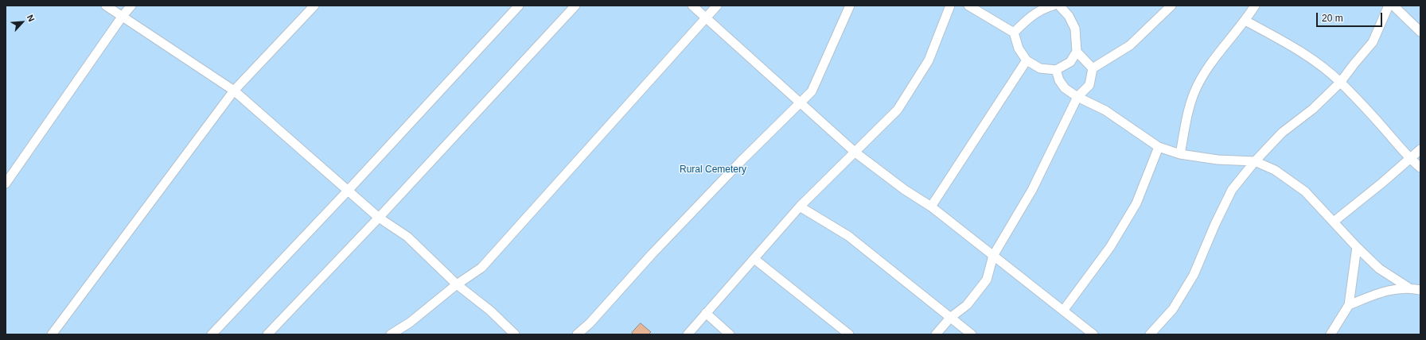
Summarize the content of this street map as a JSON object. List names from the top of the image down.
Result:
{
  "parks": ["Rural Cemetery"],
  "scale_bar": "20 m",
  "north": "top right"
}
